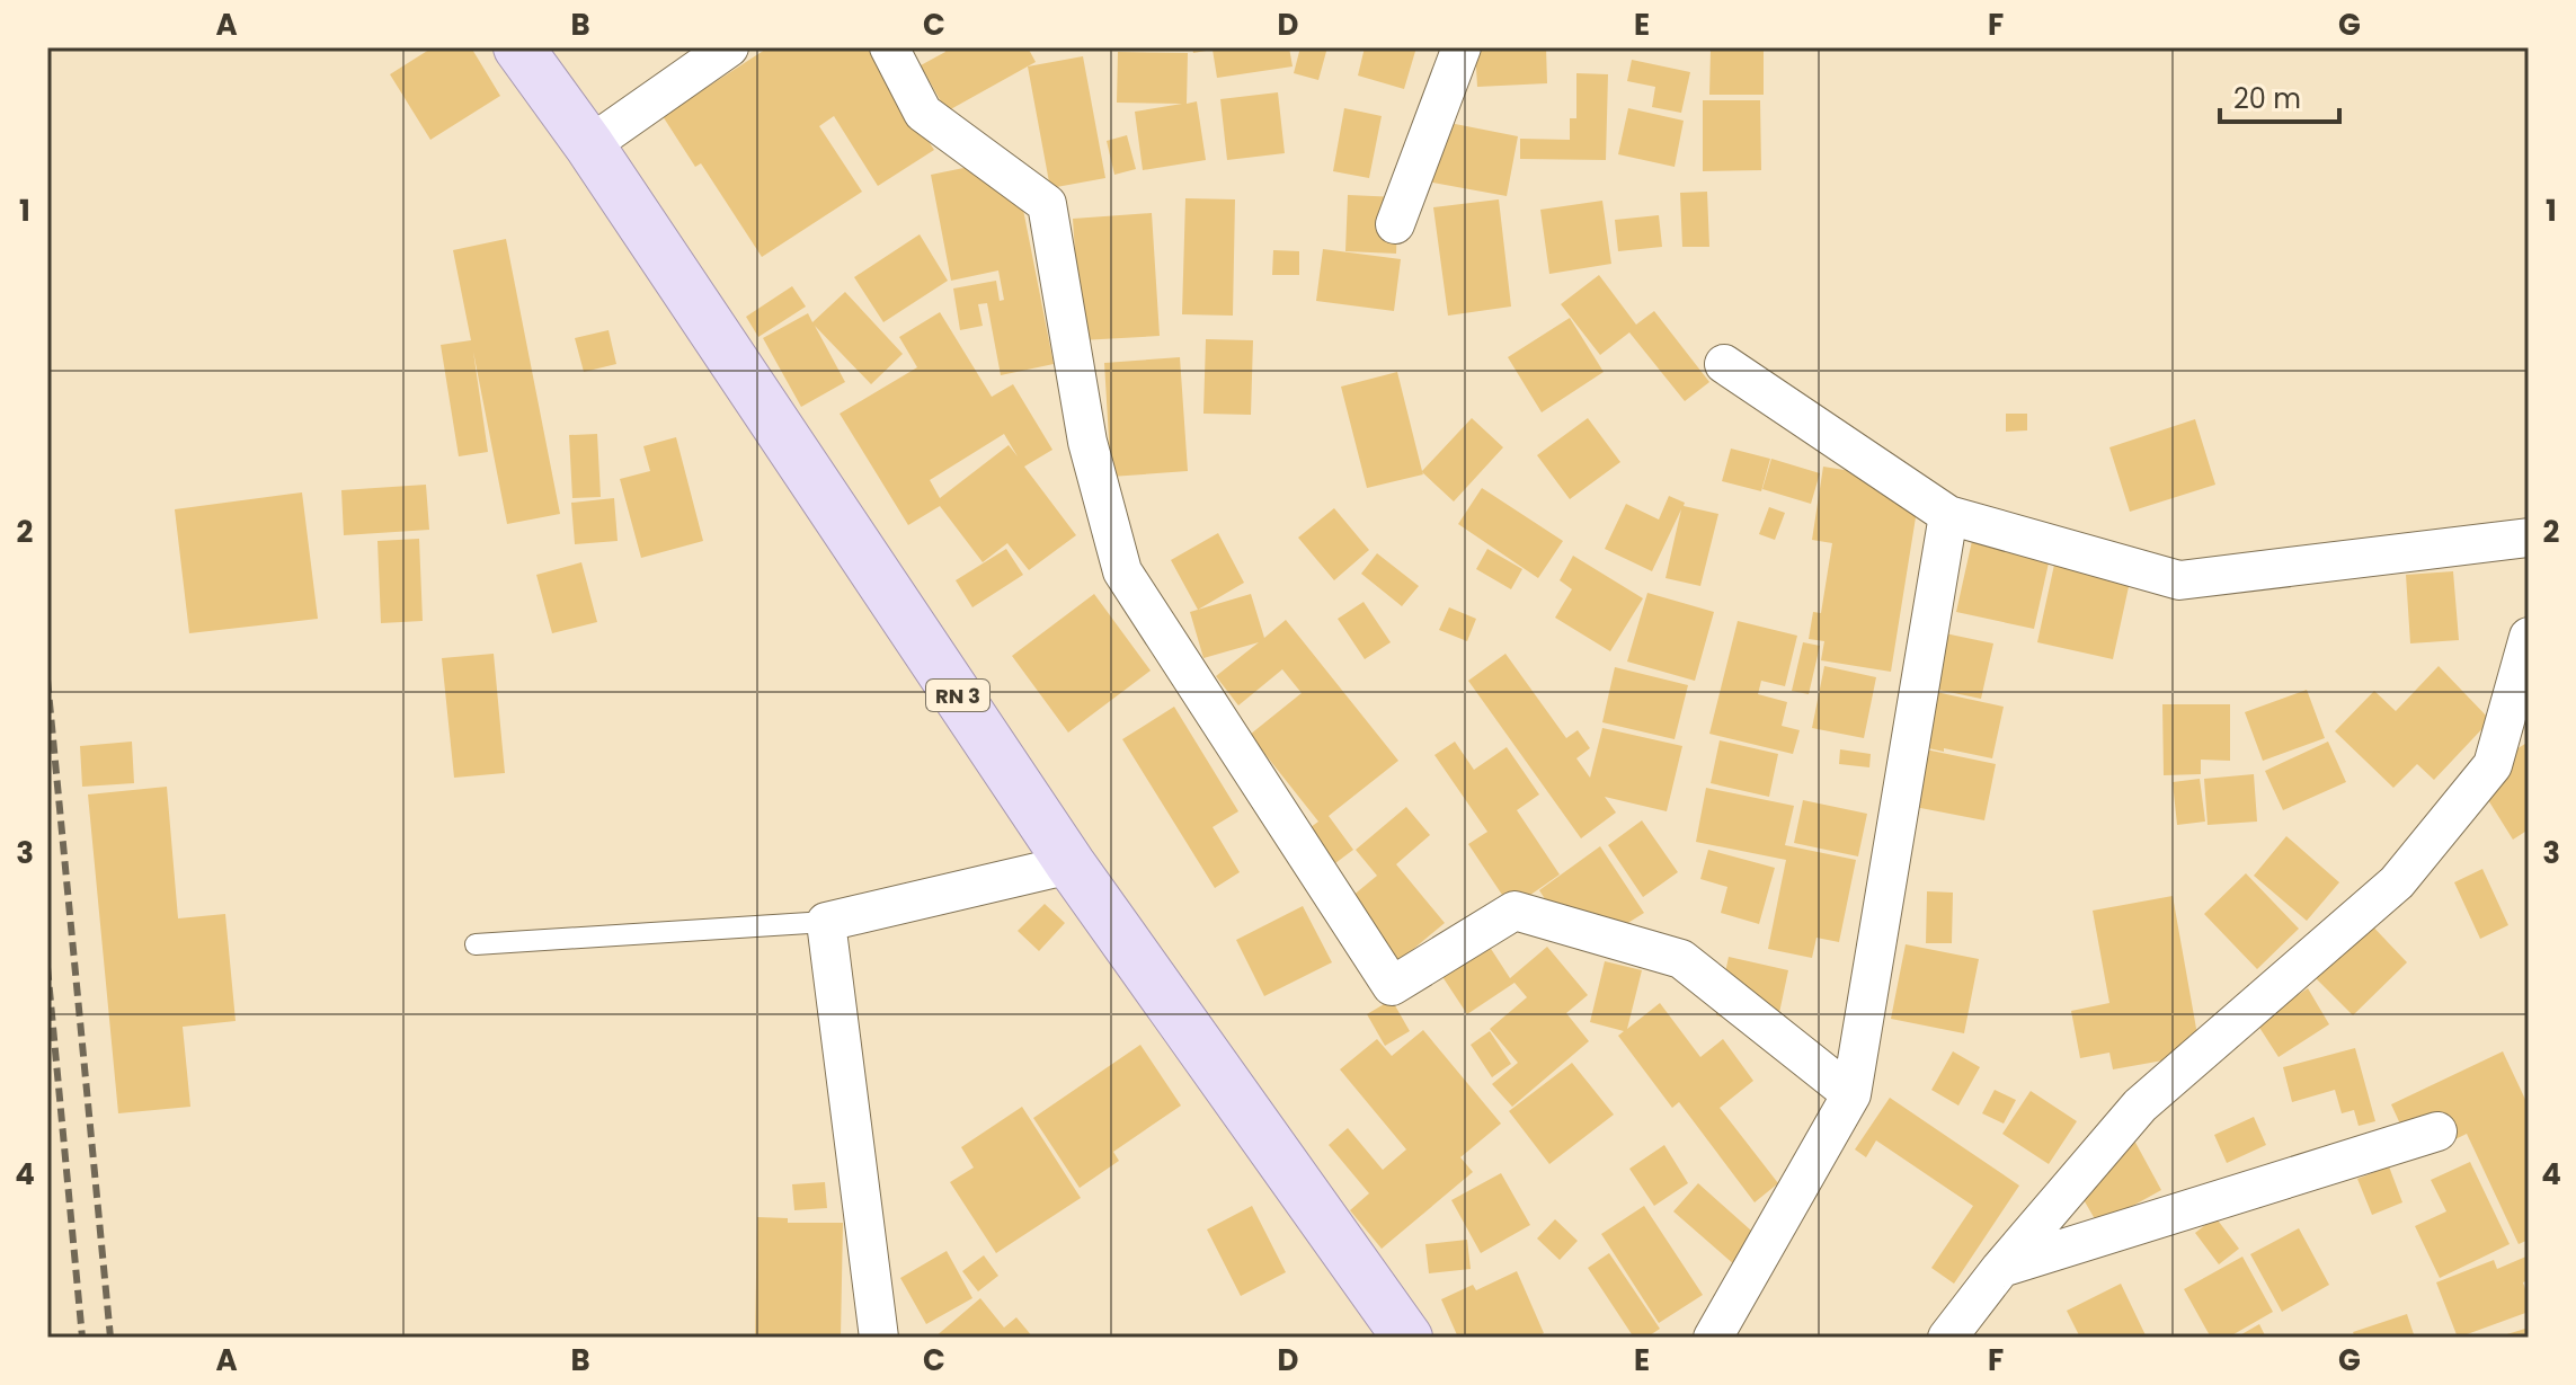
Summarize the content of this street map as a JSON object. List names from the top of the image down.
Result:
{
  "streets": {
    "main road": ["RN 3"]
  },
  "scale_bar": "20 m",
  "grid": {
    "columns": [
      "A",
      "B",
      "C",
      "D",
      "E",
      "F",
      "G"
    ],
    "rows": [
      "1",
      "2",
      "3",
      "4"
    ]
  }
}
